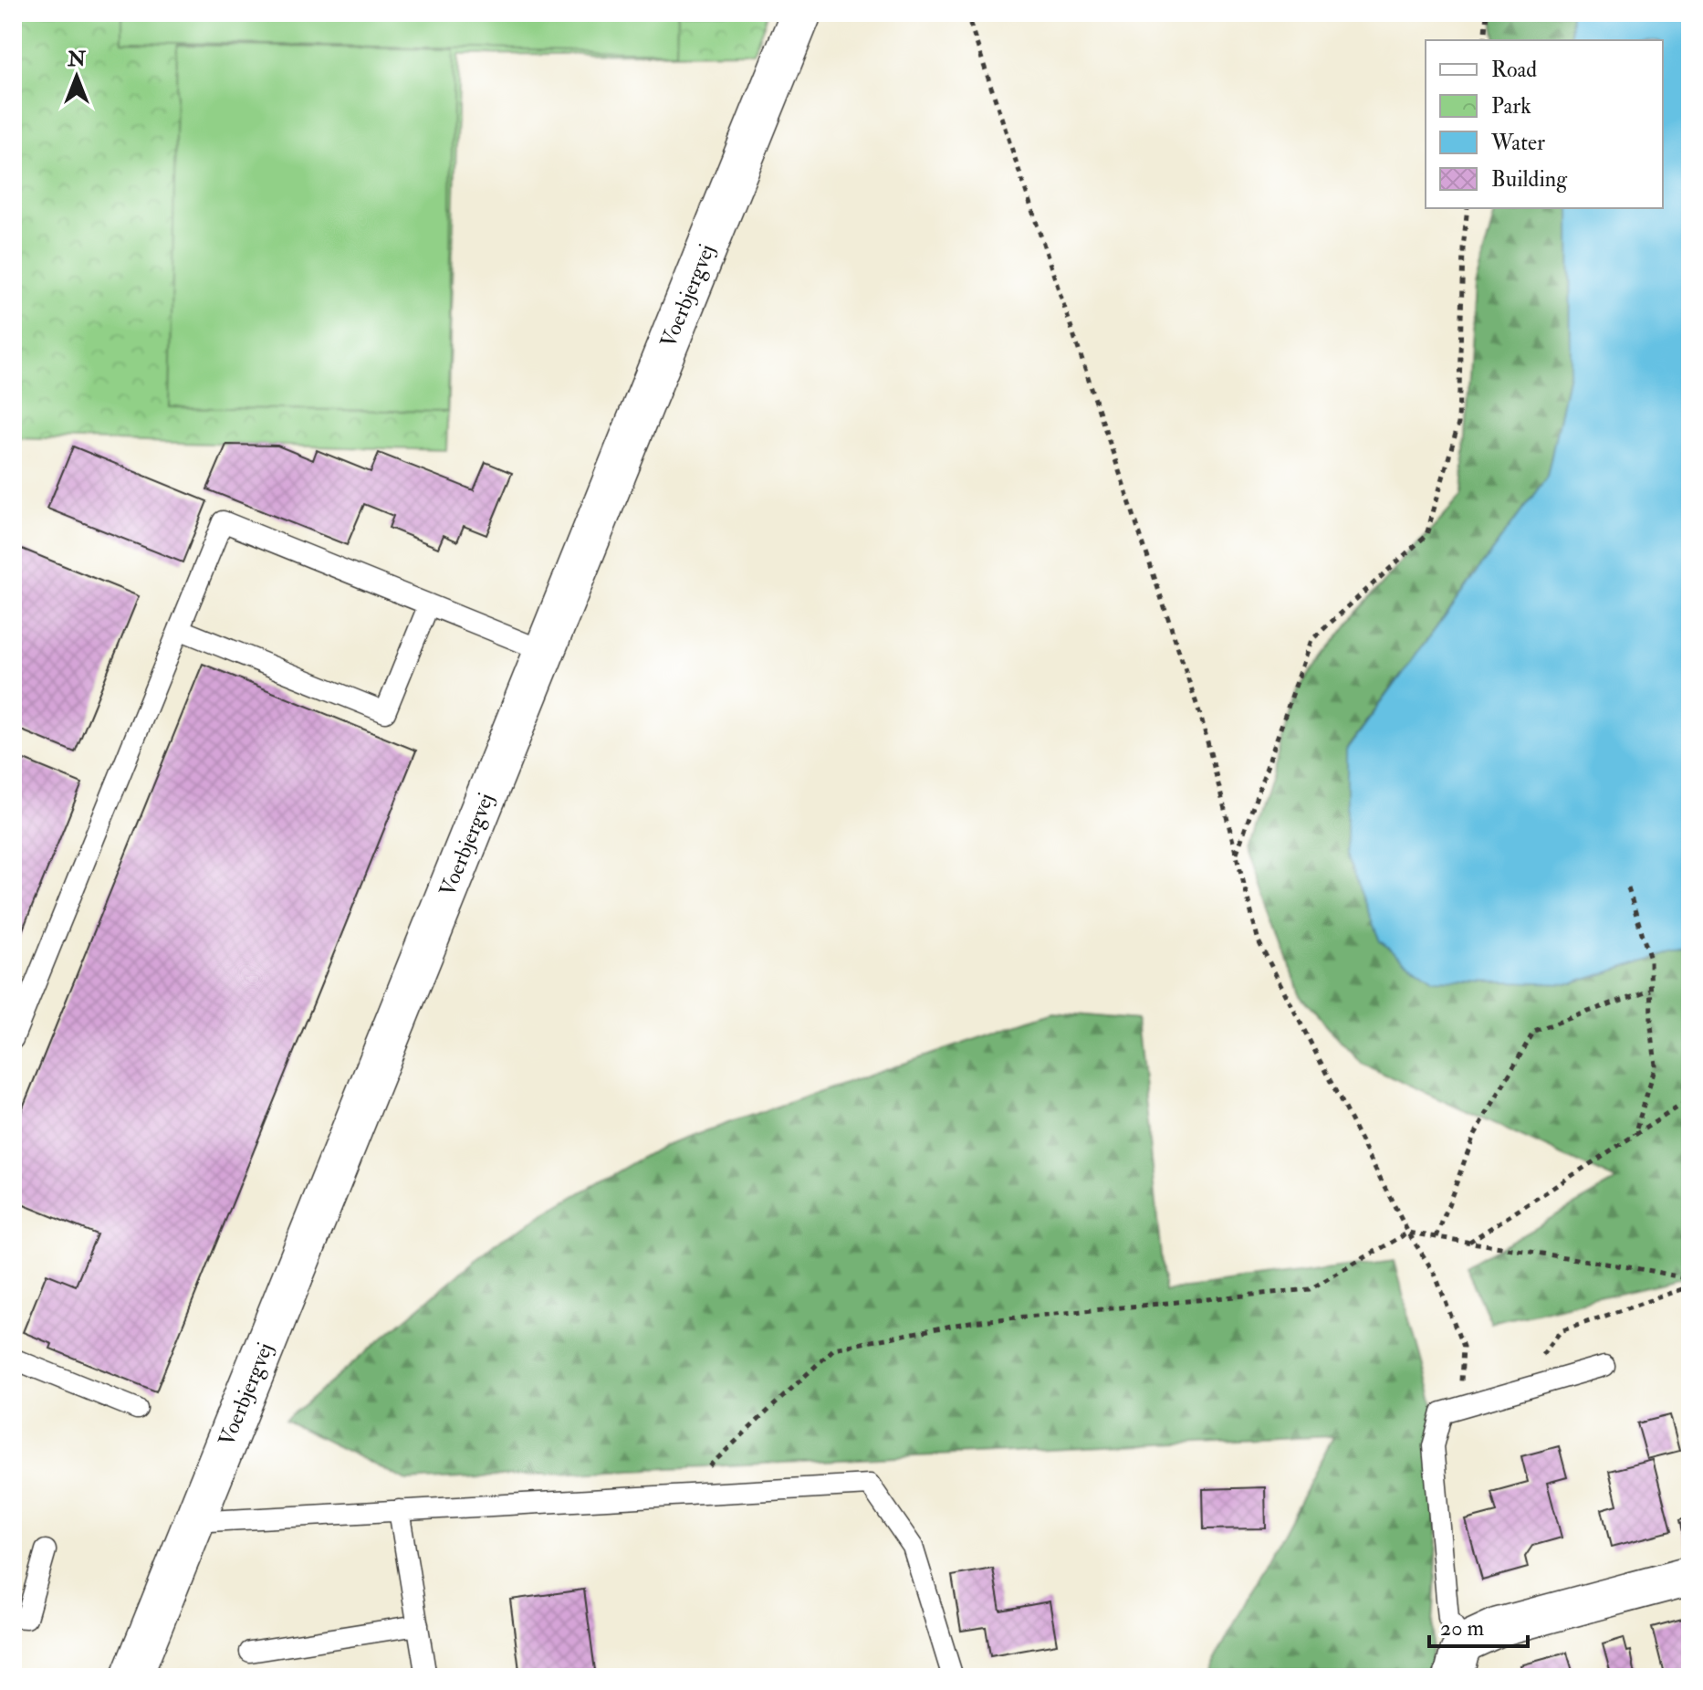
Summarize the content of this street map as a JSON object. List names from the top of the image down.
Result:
{
  "streets": {
    "street": ["Voerbjergvej"]
  },
  "legend": [
    "Road",
    "Park",
    "Water",
    "Building"
  ],
  "scale_bar": "20 m",
  "north": "top"
}
